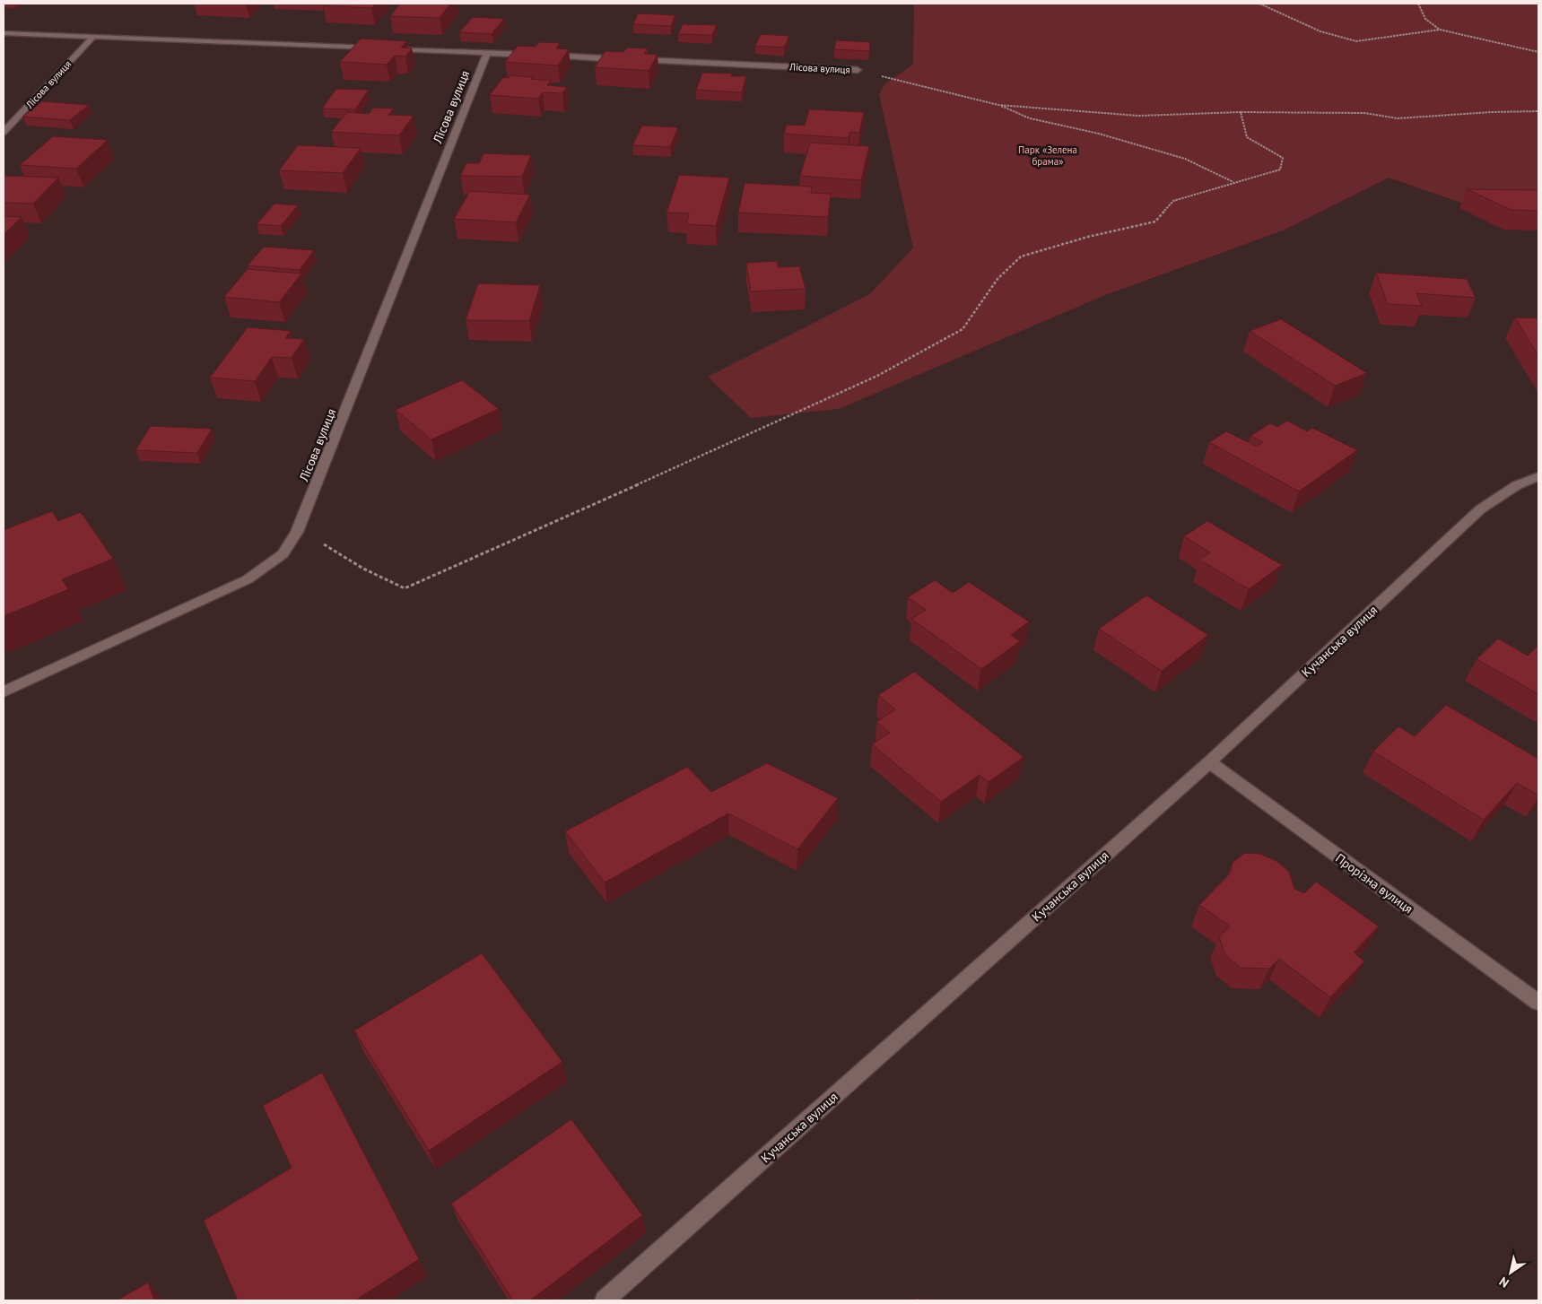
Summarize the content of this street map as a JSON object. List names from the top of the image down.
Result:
{
  "streets": {
    "street": ["Лісова вулиця", "Кучанська вулиця", "Прорізна вулиця"]
  },
  "crossings": [
    ["Кучанська вулиця", "Прорізна вулиця"]
  ],
  "parks": ["Парк «Зелена брама»"],
  "north": "bottom left"
}
